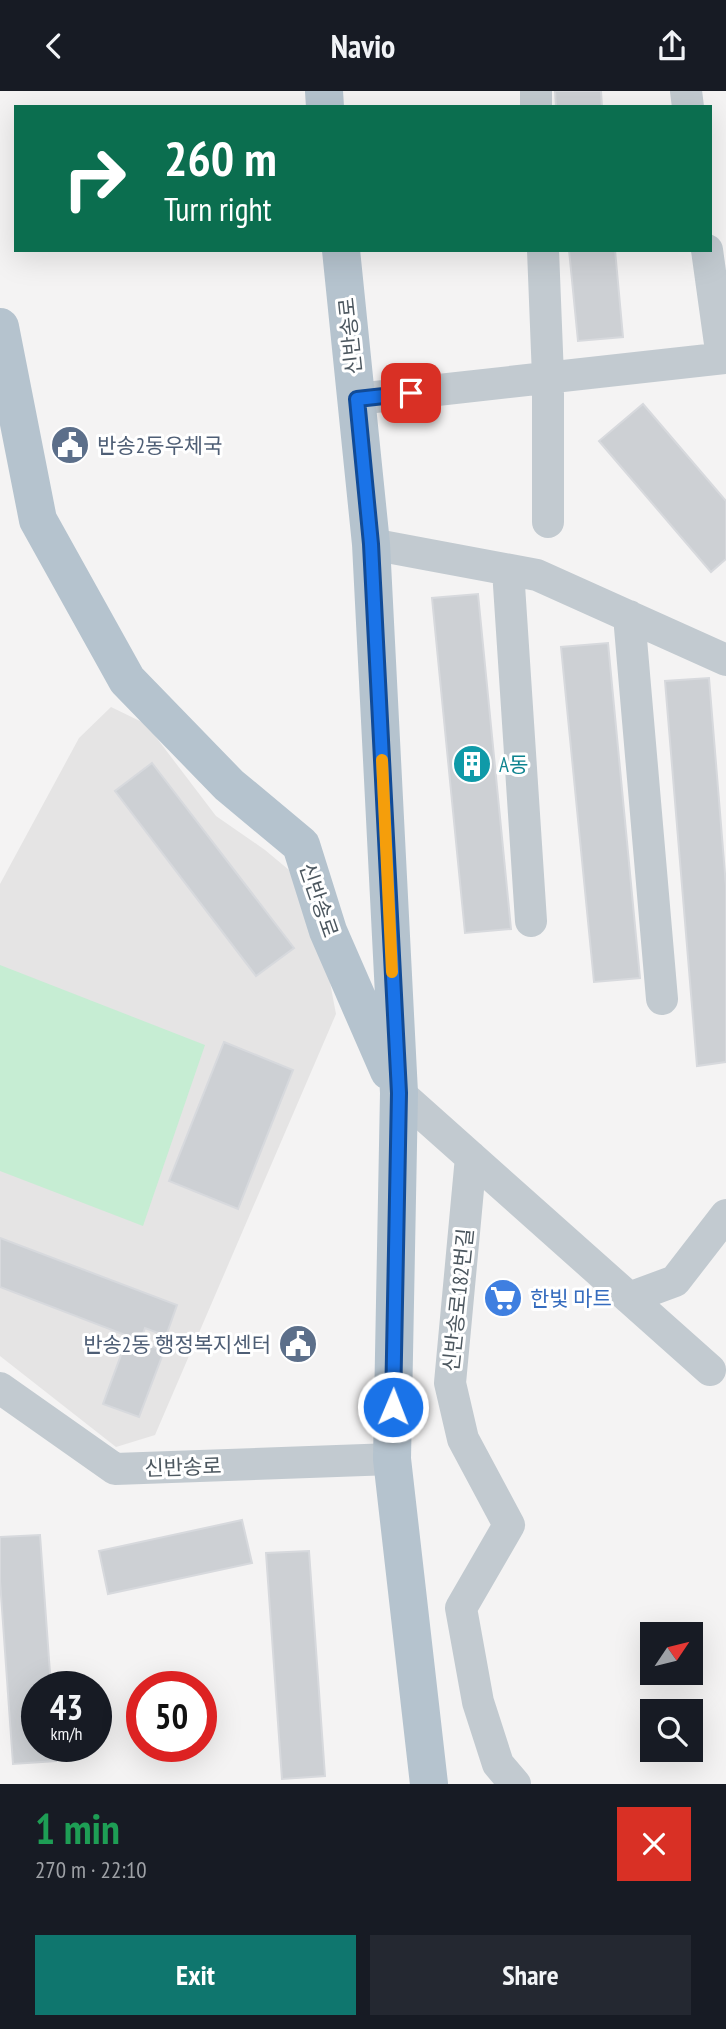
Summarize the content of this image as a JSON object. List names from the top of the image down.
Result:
{
  "streets": {
    "main road": ["신반송로"],
    "street": ["신반송로182번길"]
  },
  "places": {
    "public building": ["반송2동우체국", "반송2동 행정복지센터"],
    "building": ["A동"],
    "supermarket": ["한빛 마트"]
  },
  "north": "top right",
  "page": {
    "header": "Navio",
    "turn": ["260 m", "Turn right"],
    "speed": "43 km/h",
    "limit": "50",
    "heading": ["1 min", "270 m · 22:10"],
    "buttons": ["Exit", "Share"]
  }
}
